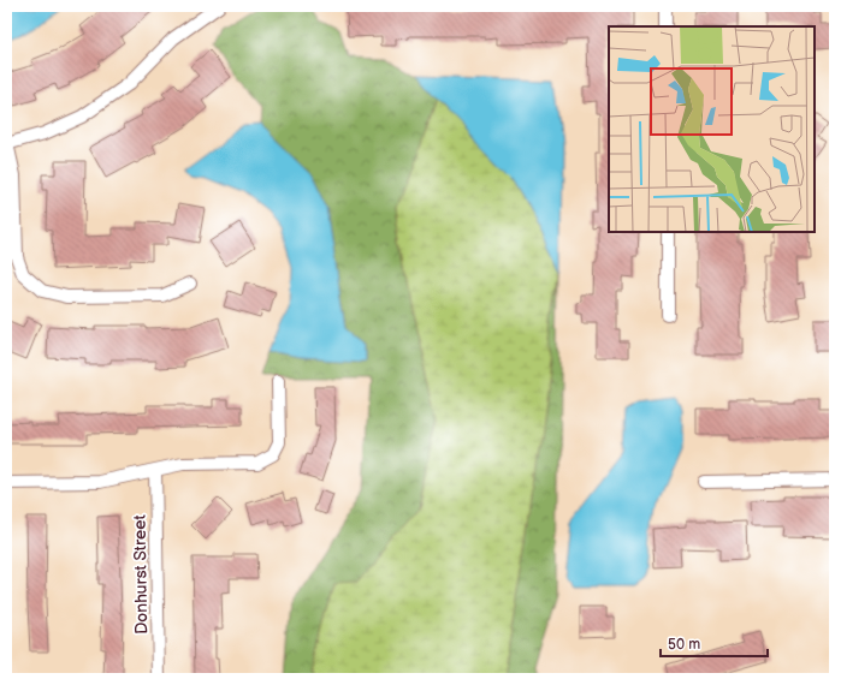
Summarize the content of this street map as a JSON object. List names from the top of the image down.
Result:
{
  "streets": {
    "street": ["Donhurst Street"]
  },
  "scale_bar": "50 m"
}
